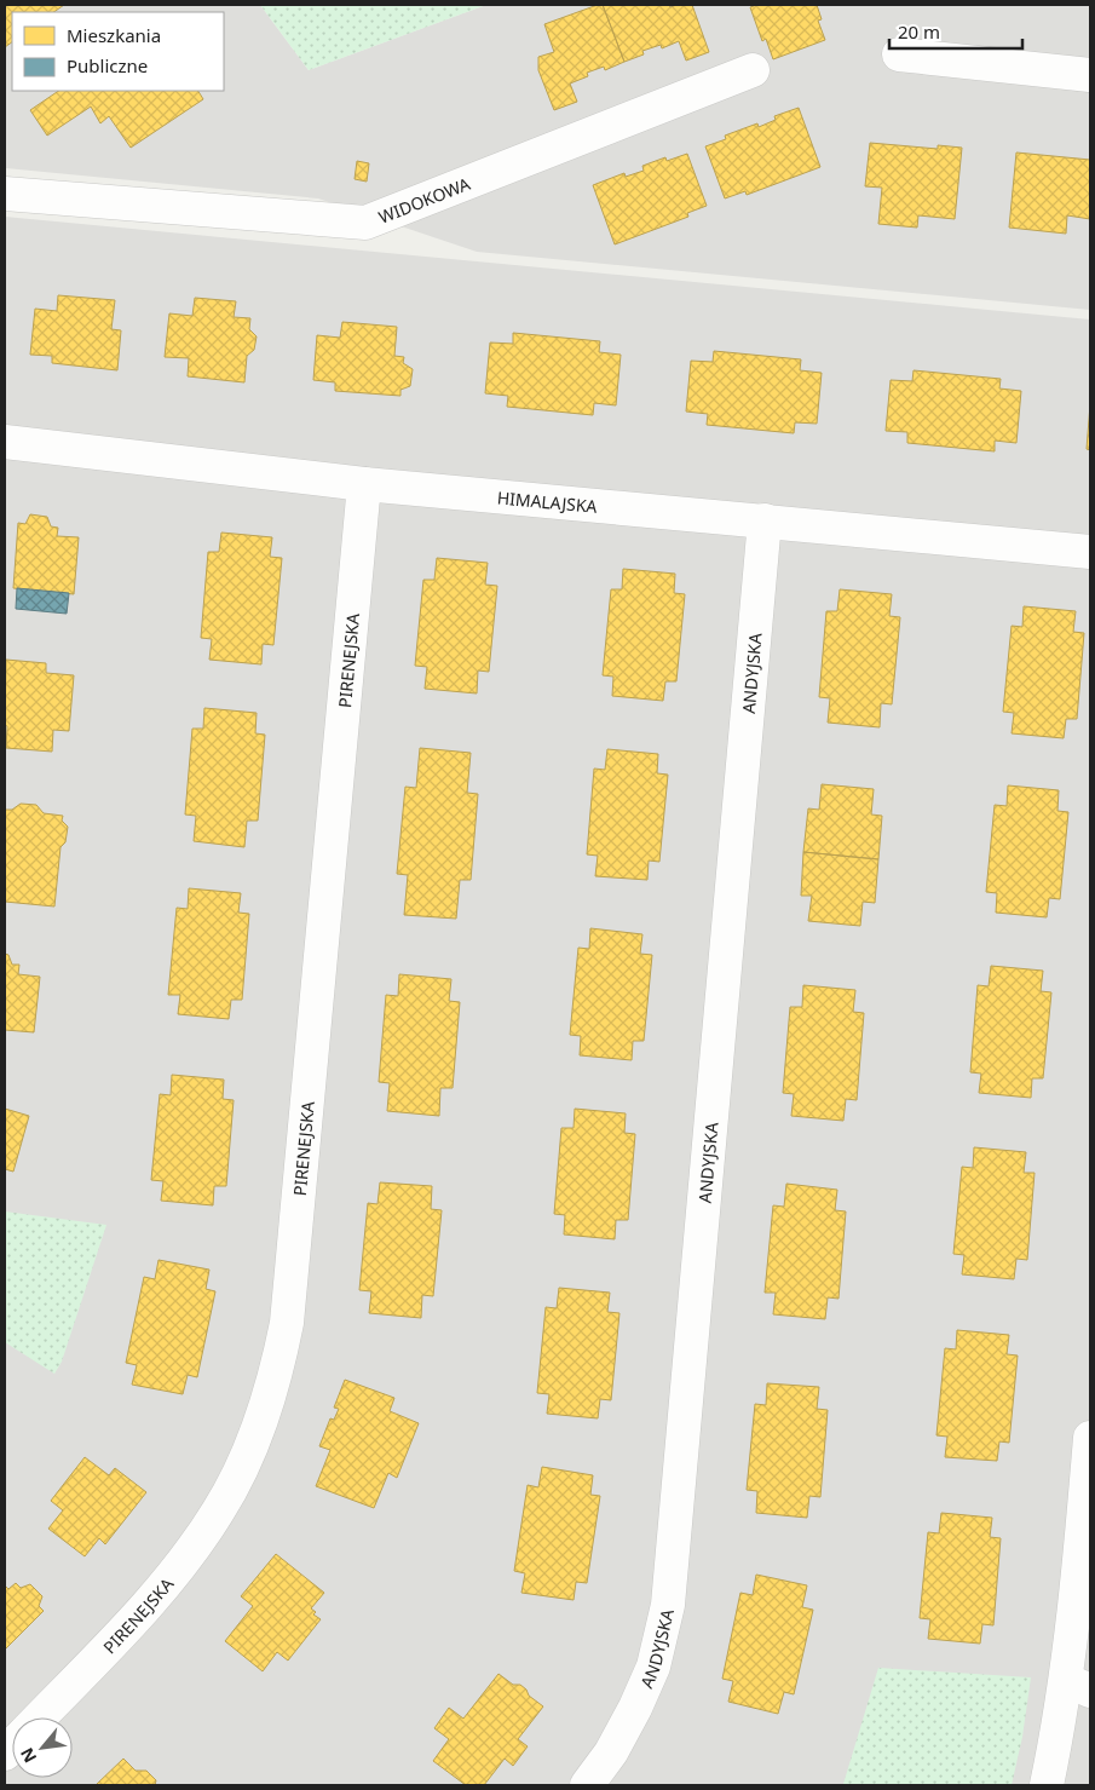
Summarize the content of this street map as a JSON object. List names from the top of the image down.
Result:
{
  "streets": {
    "street": [
      "WIDOKOWA",
      "HIMALAJSKA",
      "PIRENEJSKA",
      "ANDYJSKA"
    ]
  },
  "crossings": [
    ["HIMALAJSKA", "PIRENEJSKA"],
    ["HIMALAJSKA", "ANDYJSKA"]
  ],
  "legend": ["Mieszkania", "Publiczne"],
  "scale_bar": "20 m",
  "north": "bottom left"
}
